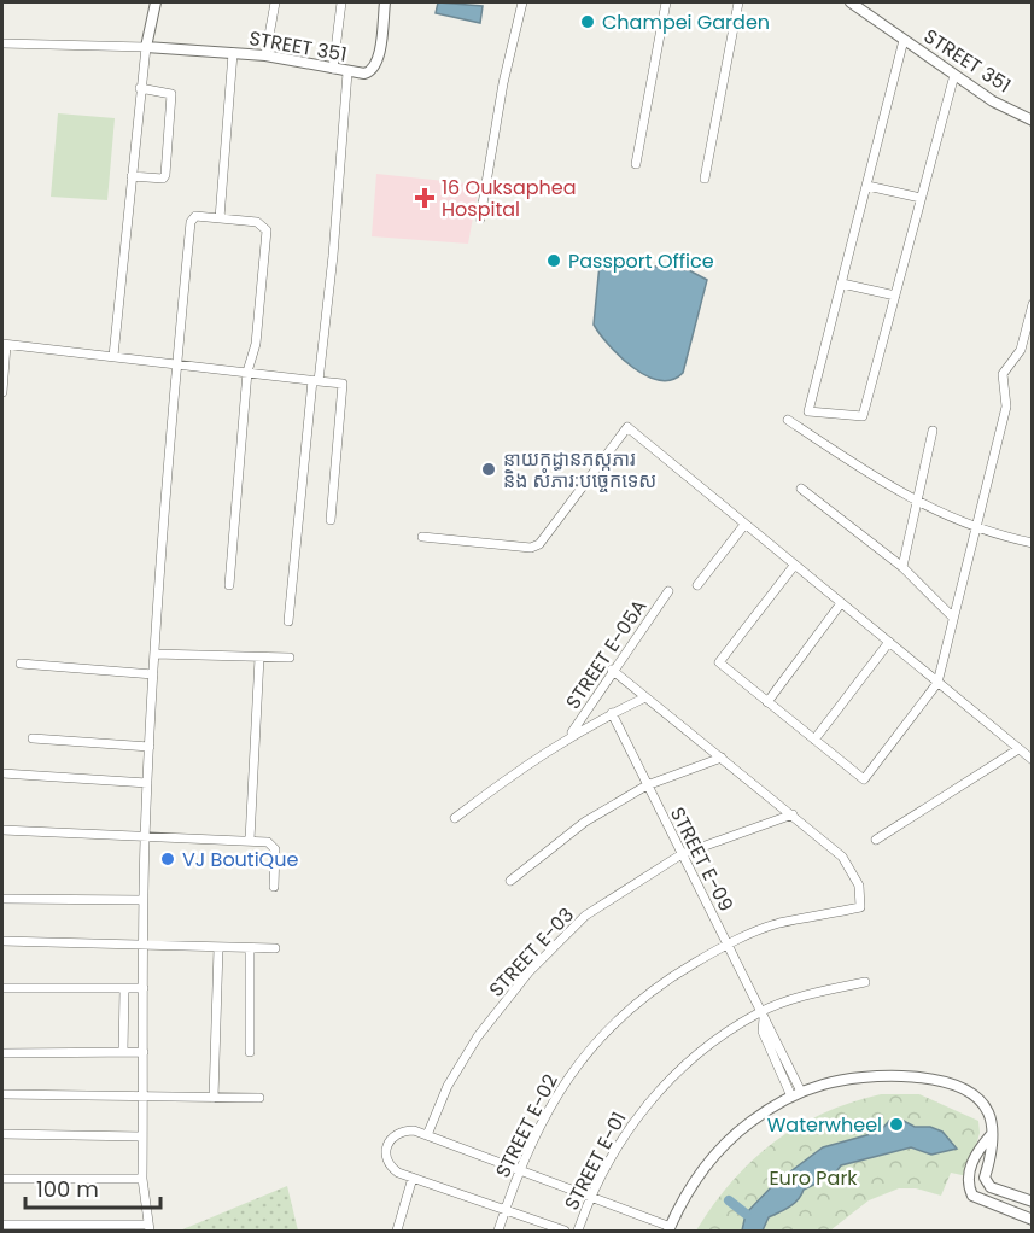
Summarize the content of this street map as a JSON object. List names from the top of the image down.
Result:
{
  "streets": {
    "street": [
      "STREET 351",
      "STREET E-05A",
      "STREET E-09",
      "STREET E-03",
      "STREET E-02",
      "STREET E-01"
    ]
  },
  "crossings": [
    ["STREET E-05A", "STREET E-09"],
    ["STREET E-09", "STREET E-03"],
    ["STREET E-09", "STREET E-02"],
    ["STREET E-09", "STREET E-01"],
    ["STREET E-03", "STREET E-02"]
  ],
  "parks": ["Euro Park"],
  "places": {
    "other": [
      "Champei Garden",
      "Passport Office",
      "នាយកដ្ធានភស្កុភារ និង សំភារៈបច្ចេកទេស",
      "VJ BoutiQue",
      "Waterwheel"
    ],
    "health": ["16 Ouksaphea Hospital"]
  },
  "scale_bar": "100 m"
}
